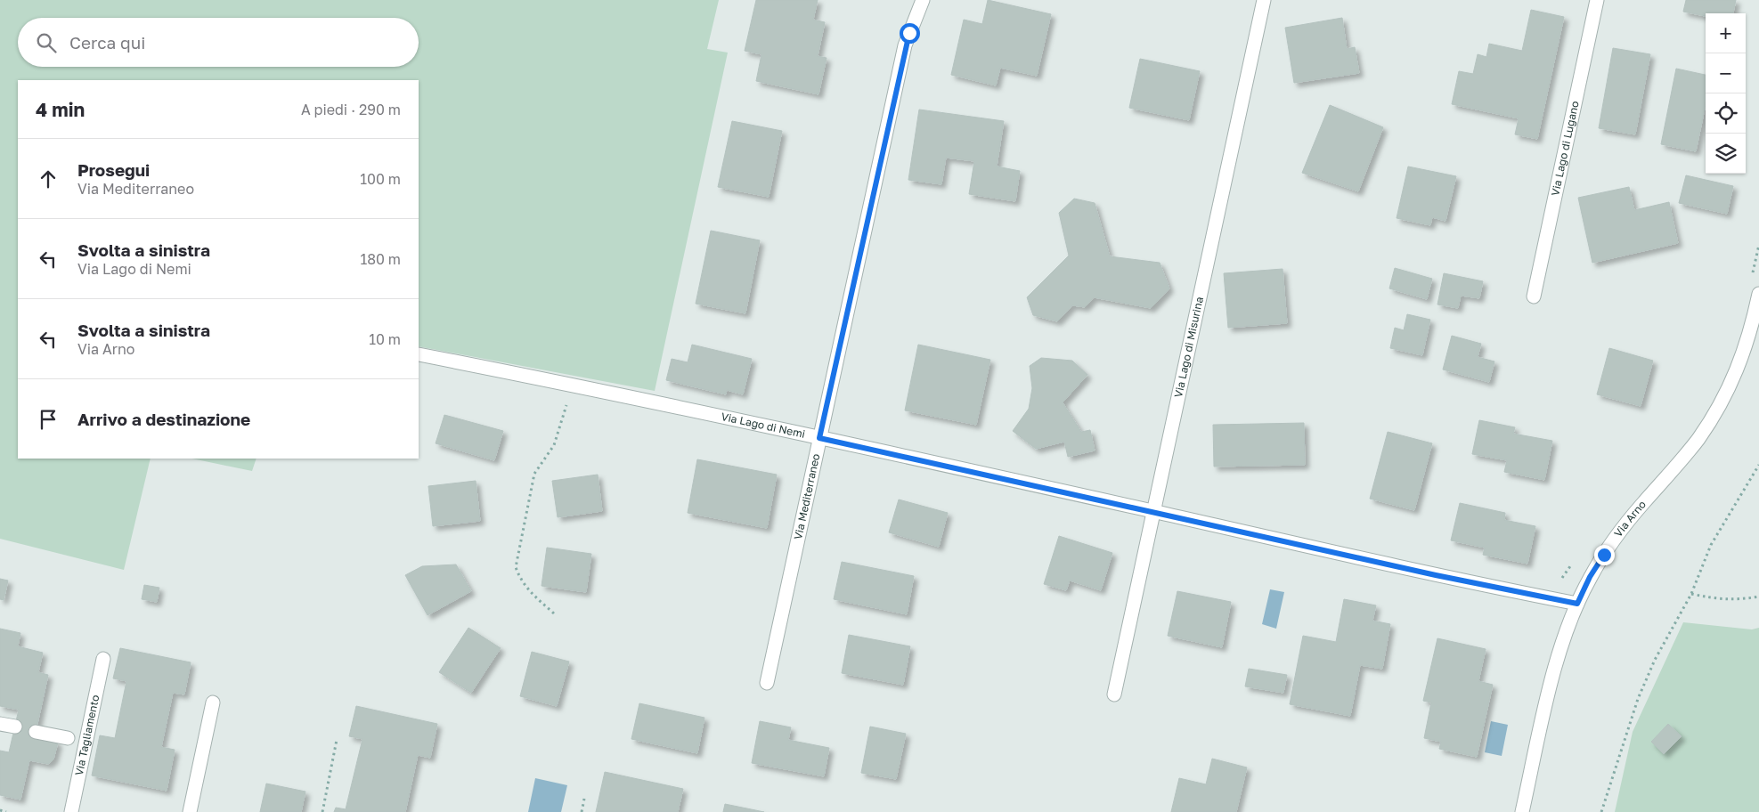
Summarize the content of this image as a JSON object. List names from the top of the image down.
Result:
{
  "streets": {
    "street": [
      "Via Lago di Lugano",
      "Via Lago di Misurina",
      "Via Lago di Nemi",
      "Via Mediterraneo",
      "Via Arno",
      "Via Tagliamento"
    ]
  },
  "crossings": [
    ["Via Lago di Misurina", "Via Lago di Nemi"],
    ["Via Lago di Nemi", "Via Mediterraneo"],
    ["Via Lago di Nemi", "Via Arno"]
  ],
  "page": {
    "map_buttons": ["+", "−"],
    "search": "Cerca qui",
    "heading": ["4 min", "A piedi · 290 m"],
    "list": [
      ["Prosegui", "Via Mediterraneo", "100 m"],
      ["Svolta a sinistra", "Via Lago di Nemi", "180 m"],
      ["Svolta a sinistra", "Via Arno", "10 m"],
      "Arrivo a destinazione"
    ]
  }
}
